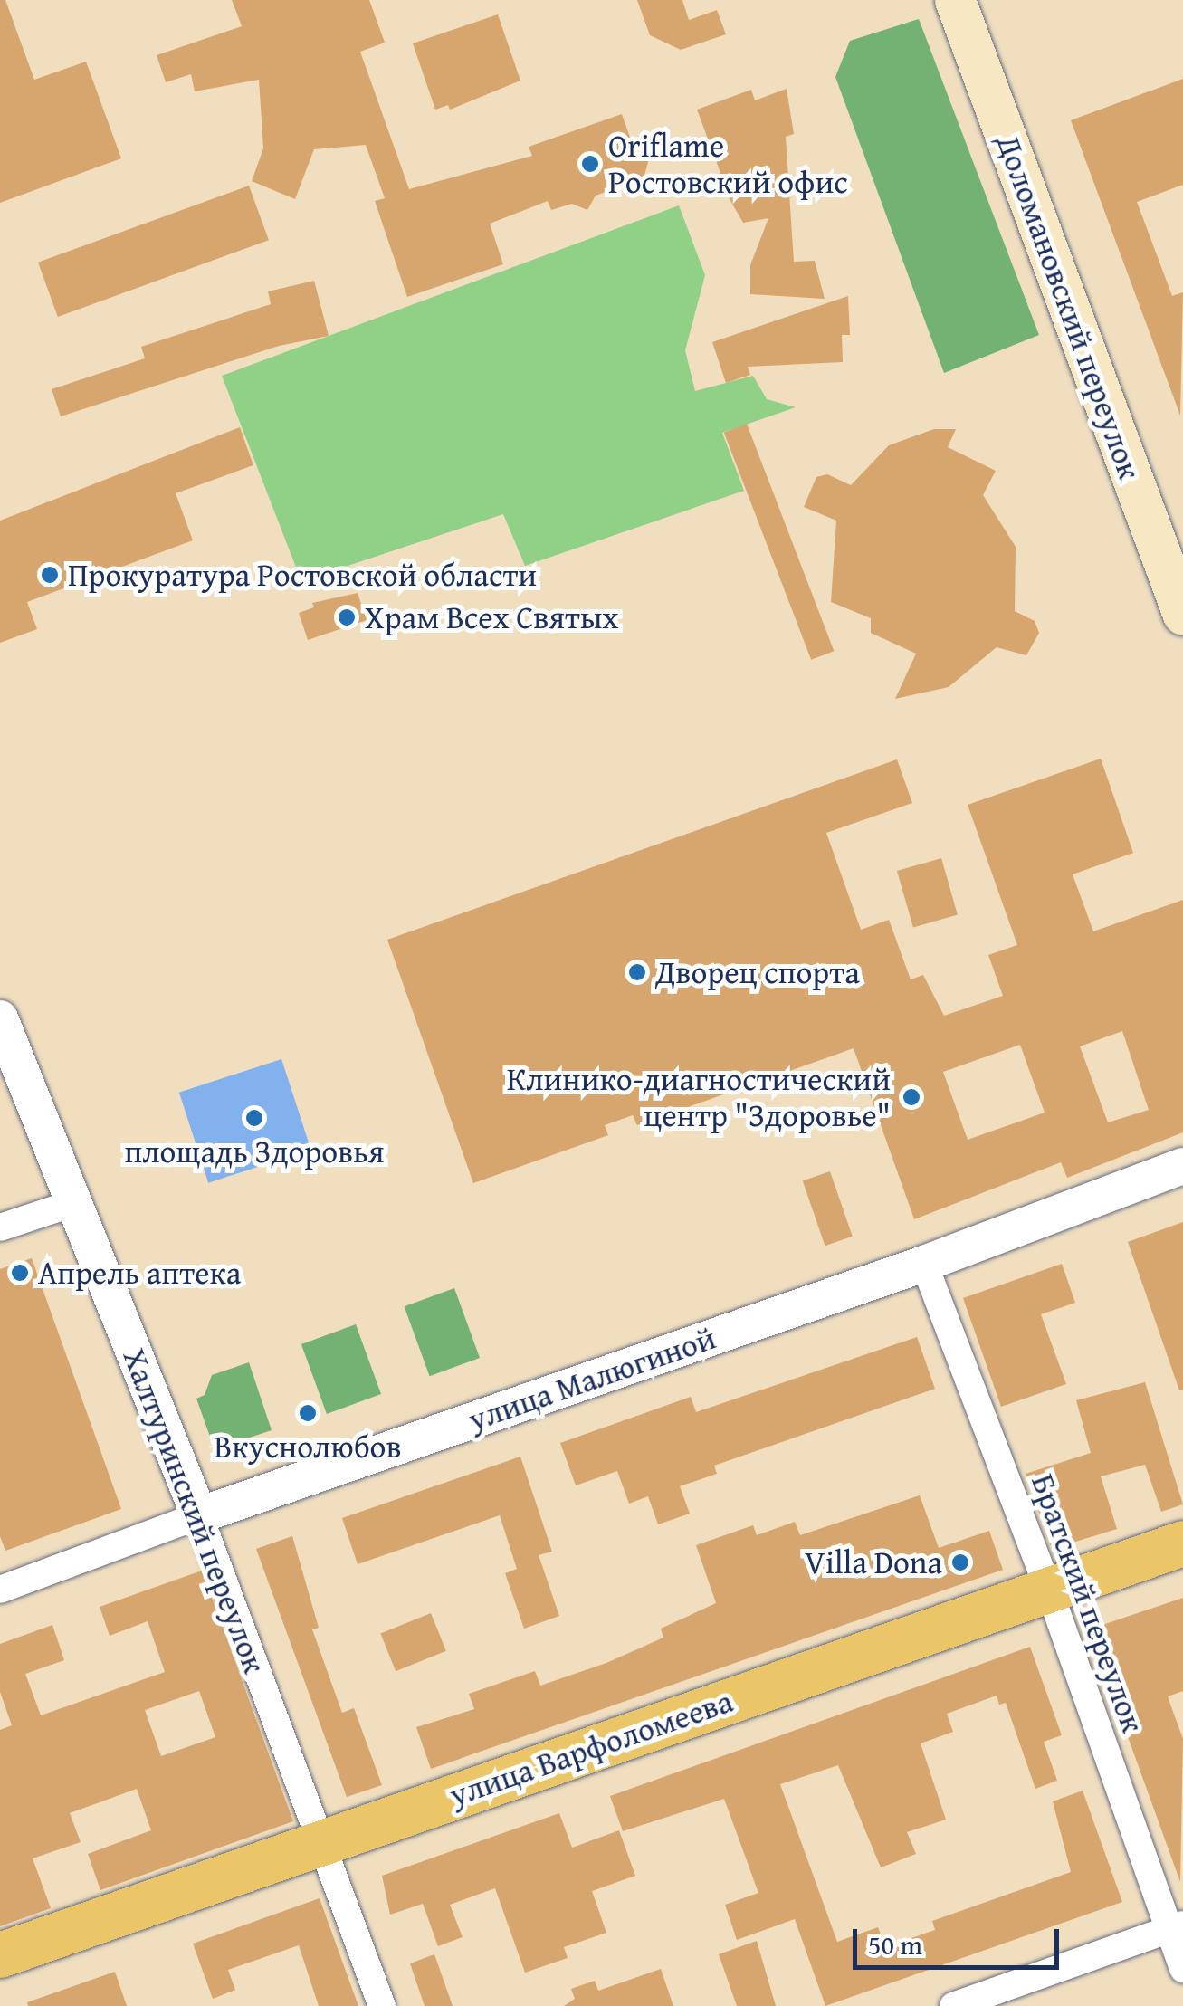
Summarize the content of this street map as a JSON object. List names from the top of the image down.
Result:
{
  "streets": {
    "main road": ["Доломановский переулок", "улица Варфоломеева"],
    "street": ["улица Малюгиной", "Халтуринский переулок", "Братский переулок"]
  },
  "crossings": [
    ["улица Малюгиной", "Халтуринский переулок"],
    ["улица Малюгиной", "Братский переулок"],
    ["Халтуринский переулок", "улица Варфоломеева"],
    ["Братский переулок", "улица Варфоломеева"]
  ],
  "places": [
    "Oriflame Ростовский офис",
    "Прокуратура Ростовской области",
    "Храм Всех Святых",
    "Дворец спорта",
    "Клинико-диагностический центр \"Здоровье\"",
    "площадь Здоровья",
    "Апрель аптека",
    "Вкуснолюбов",
    "Villa Dona"
  ],
  "scale_bar": "50 m"
}
